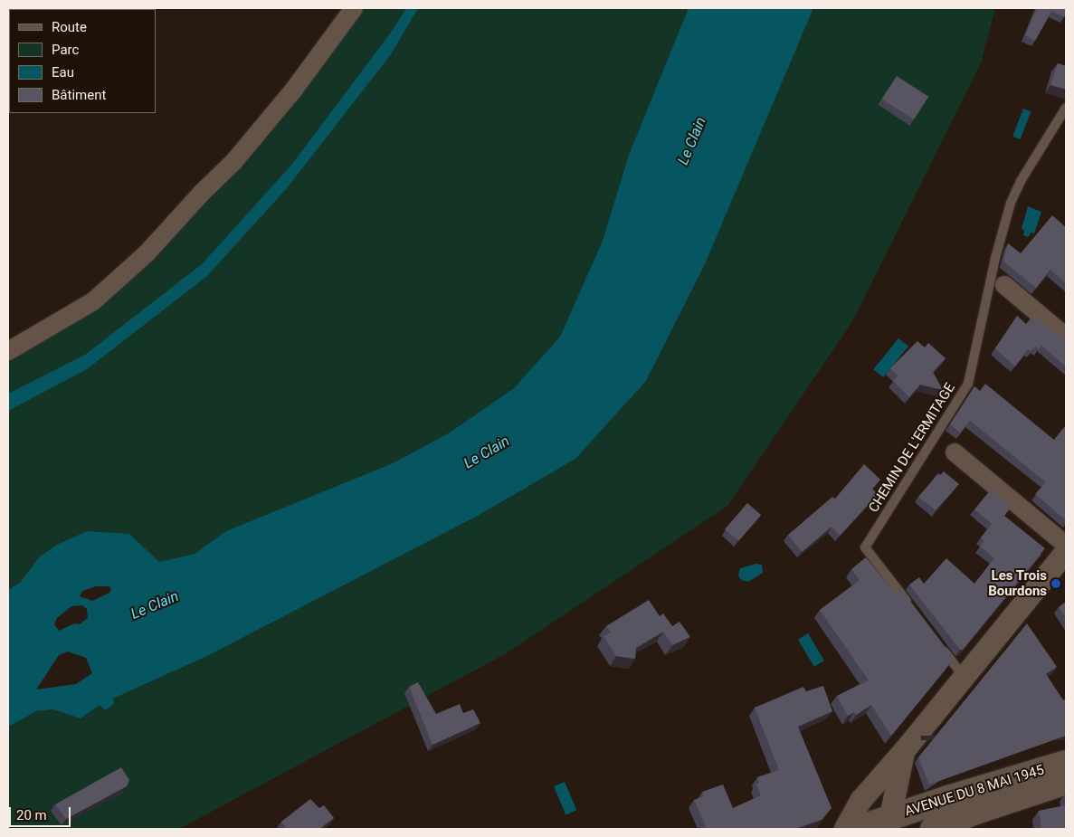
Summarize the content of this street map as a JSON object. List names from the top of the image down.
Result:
{
  "streets": {
    "main road": ["AVENUE DU 8 MAI 1945"],
    "lane": ["CHEMIN DE L'ERMITAGE"]
  },
  "water": ["Le Clain"],
  "places": ["Les Trois Bourdons"],
  "legend": [
    "Route",
    "Parc",
    "Eau",
    "Bâtiment"
  ],
  "scale_bar": "20 m"
}
